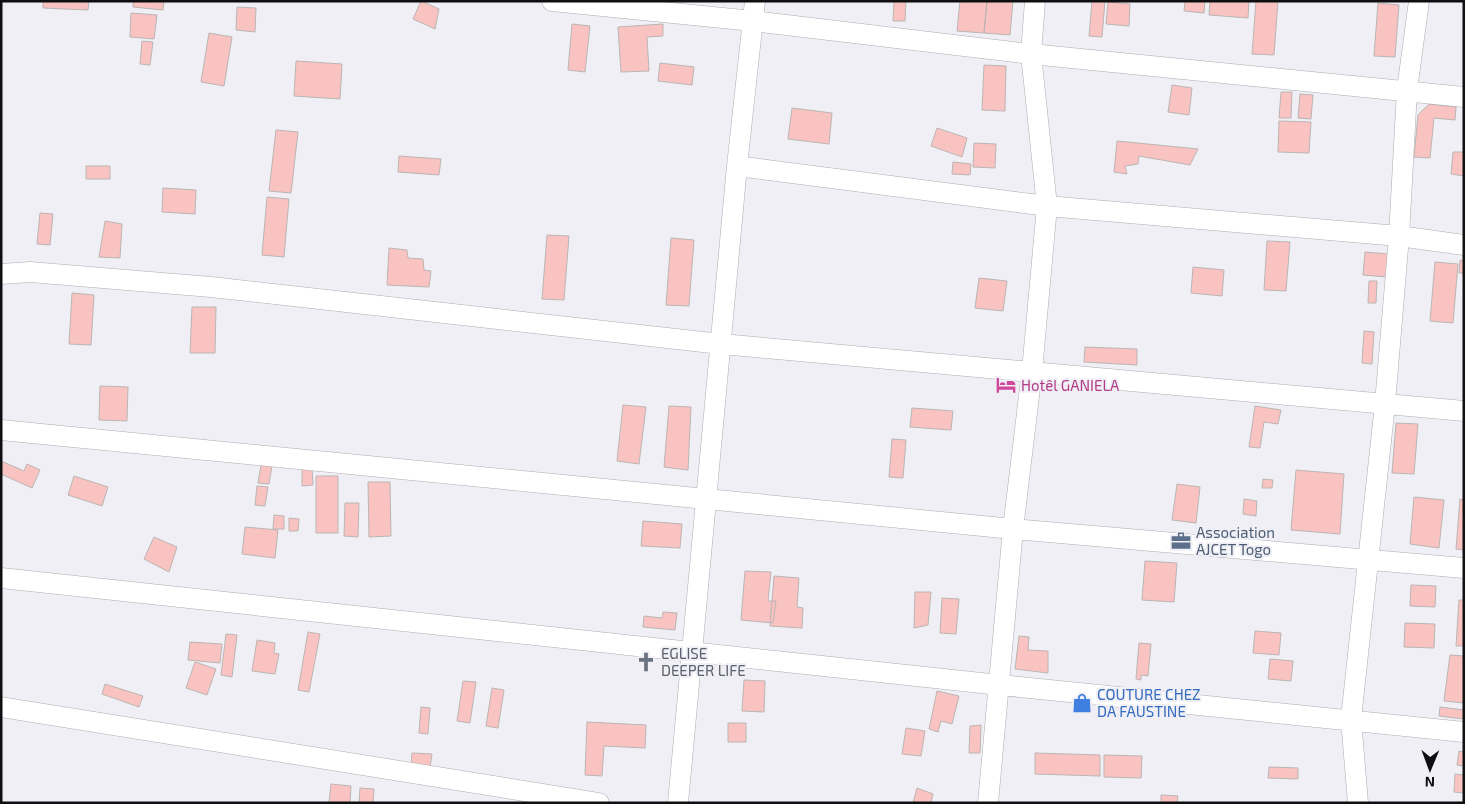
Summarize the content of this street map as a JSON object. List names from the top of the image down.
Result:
{
  "places": {
    "hotel": ["Hotêl GANIELA"],
    "office": ["Association AJCET Togo"],
    "church": ["EGLISE DEEPER LIFE"],
    "shop": ["COUTURE CHEZ DA FAUSTINE"]
  },
  "north": "bottom"
}
